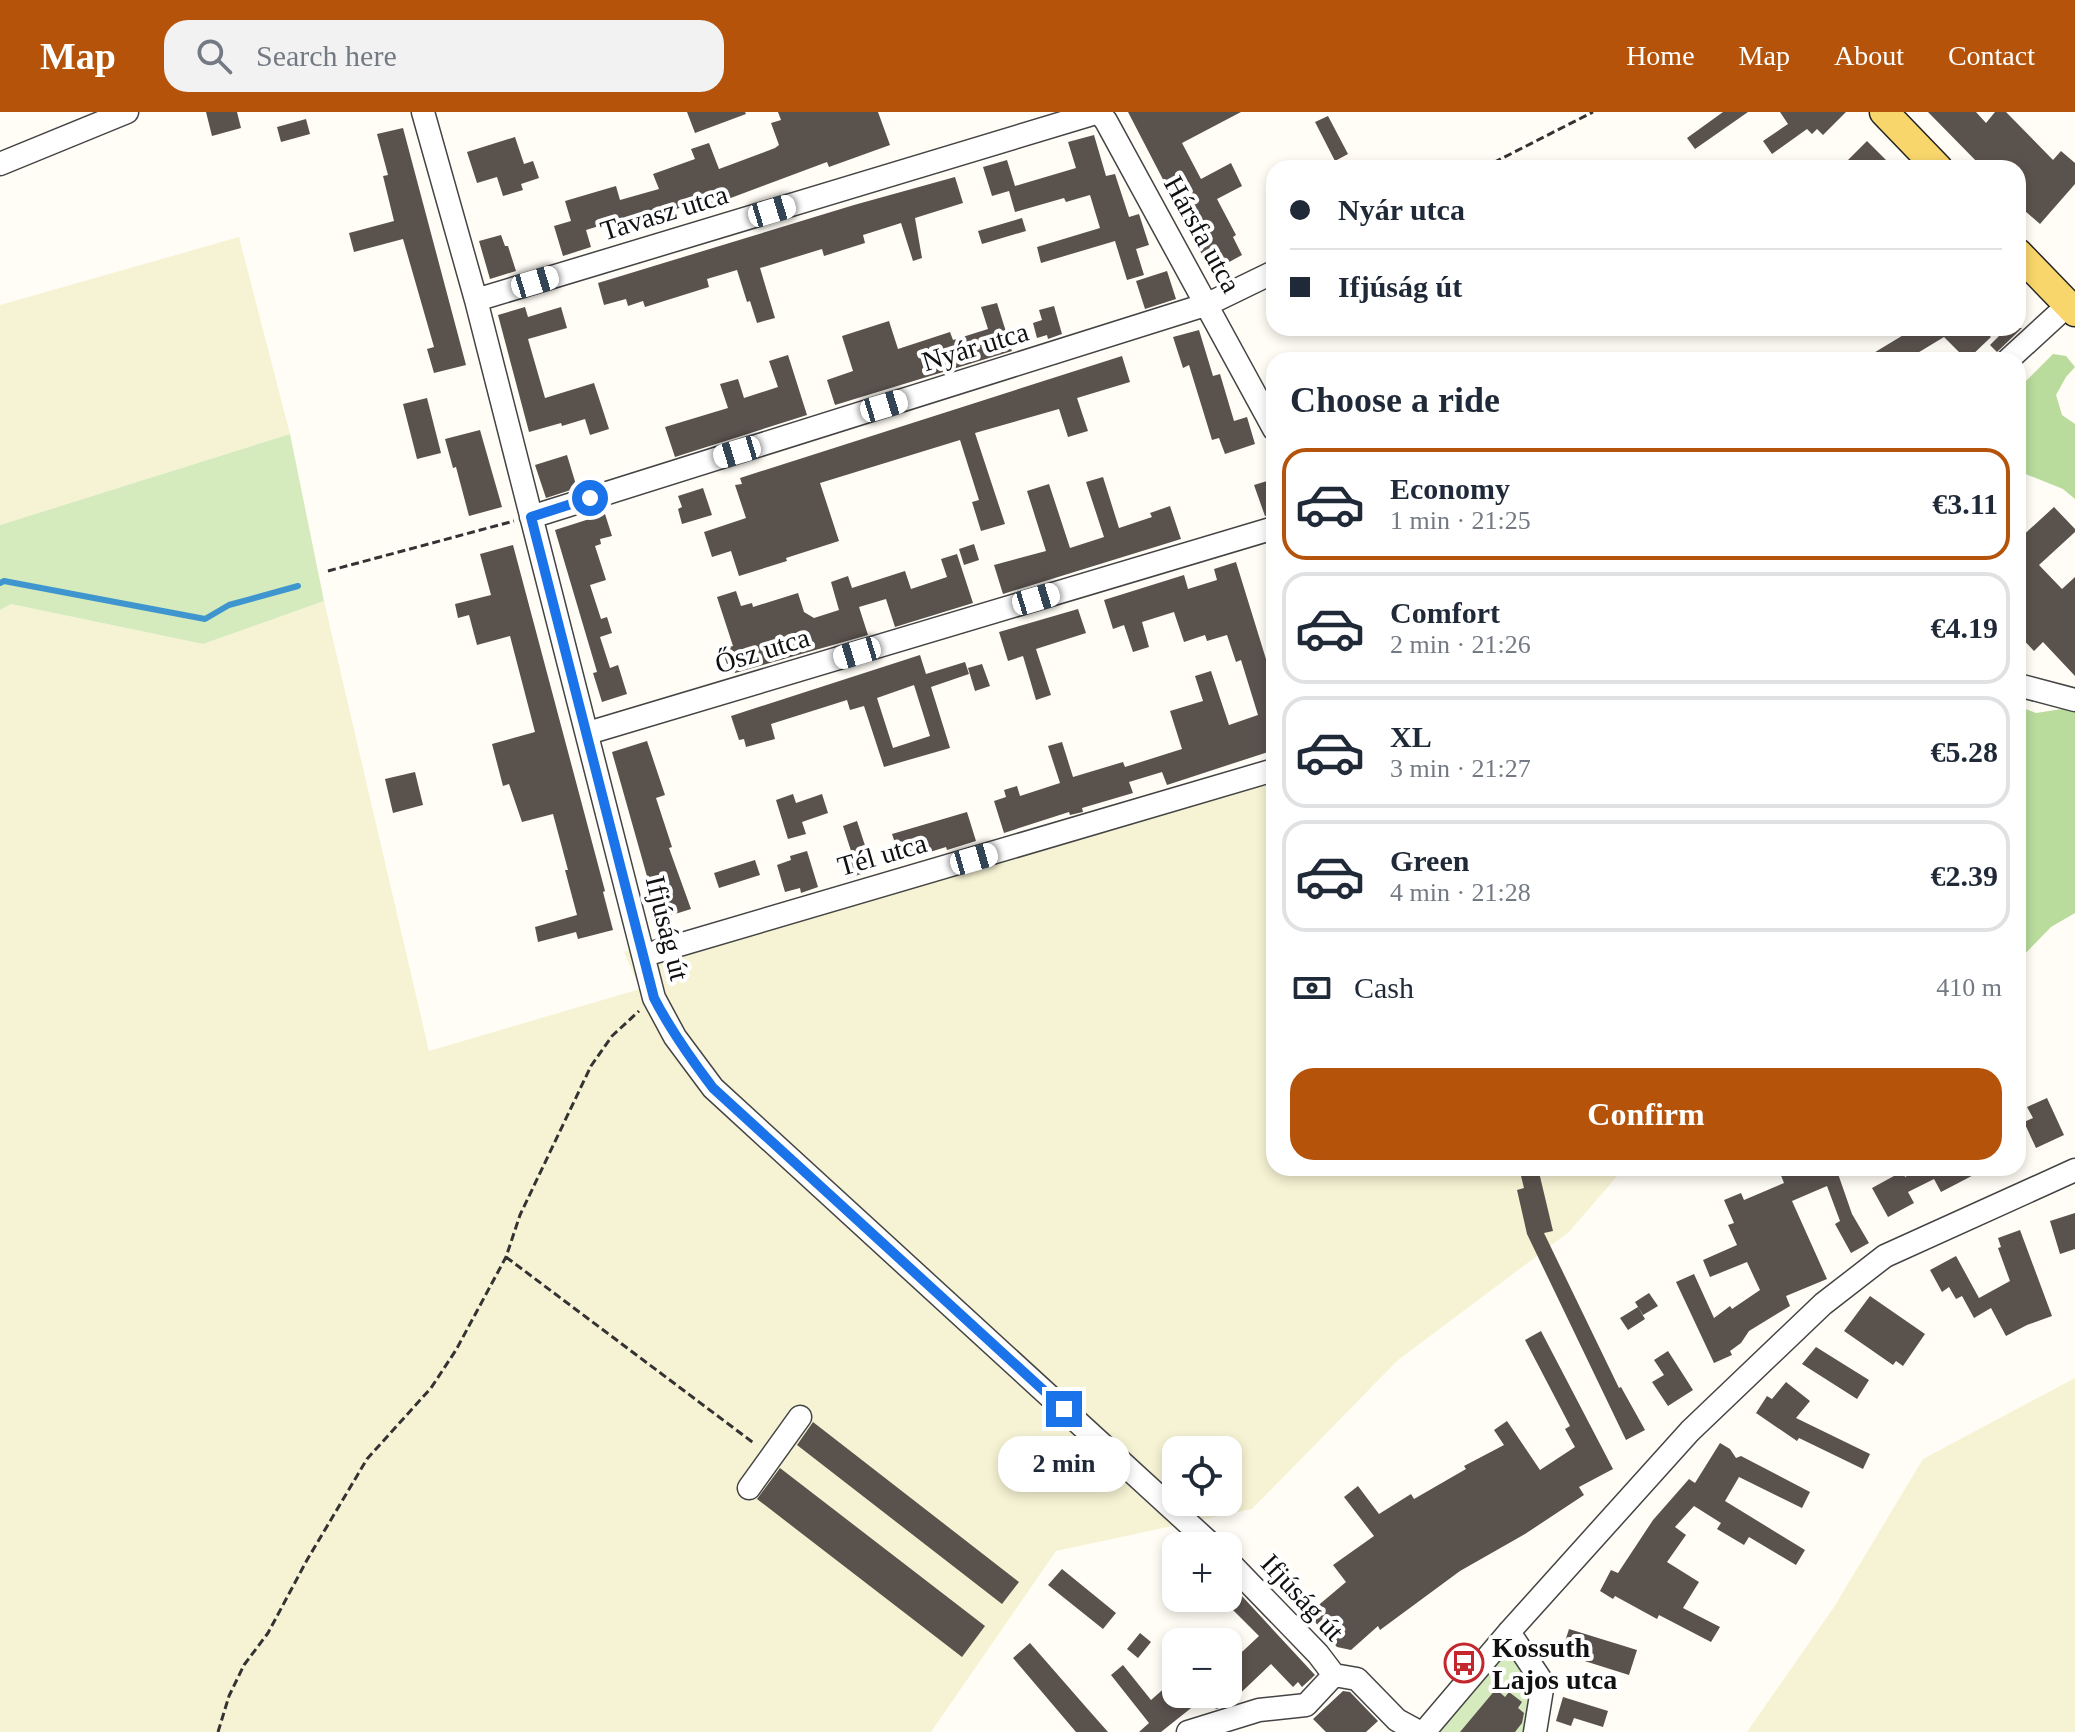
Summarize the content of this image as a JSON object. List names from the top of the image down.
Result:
{
  "streets": {
    "street": [
      "Tavasz utca",
      "Hársfa utca",
      "Nyár utca",
      "Ősz utca",
      "Tél utca",
      "Ifjúság út"
    ]
  },
  "crossings": [
    ["Tavasz utca", "Hársfa utca"],
    ["Tavasz utca", "Ifjúság út"],
    ["Hársfa utca", "Nyár utca"],
    ["Nyár utca", "Ifjúság út"],
    ["Ősz utca", "Ifjúság út"],
    ["Tél utca", "Ifjúság út"]
  ],
  "places": {
    "bus stop": ["Kossuth Lajos utca"]
  },
  "page": {
    "header": "Map",
    "search": "Search here",
    "nav": [
      "Home",
      "Map",
      "About",
      "Contact"
    ],
    "banner": ["Nyár utca", "Ifjúság út"],
    "heading": "Choose a ride",
    "list": [
      {
        "name": "Economy",
        "note": "1 min · 21:25",
        "value": "€3.11"
      },
      {
        "name": "Comfort",
        "note": "2 min · 21:26",
        "value": "€4.19"
      },
      {
        "name": "XL",
        "note": "3 min · 21:27",
        "value": "€5.28"
      },
      {
        "name": "Green",
        "note": "4 min · 21:28",
        "value": "€2.39"
      }
    ],
    "pay": ["Cash", "410 m"],
    "buttons": "Confirm",
    "map_buttons": ["+", "−"],
    "bubble": "2 min"
  }
}
